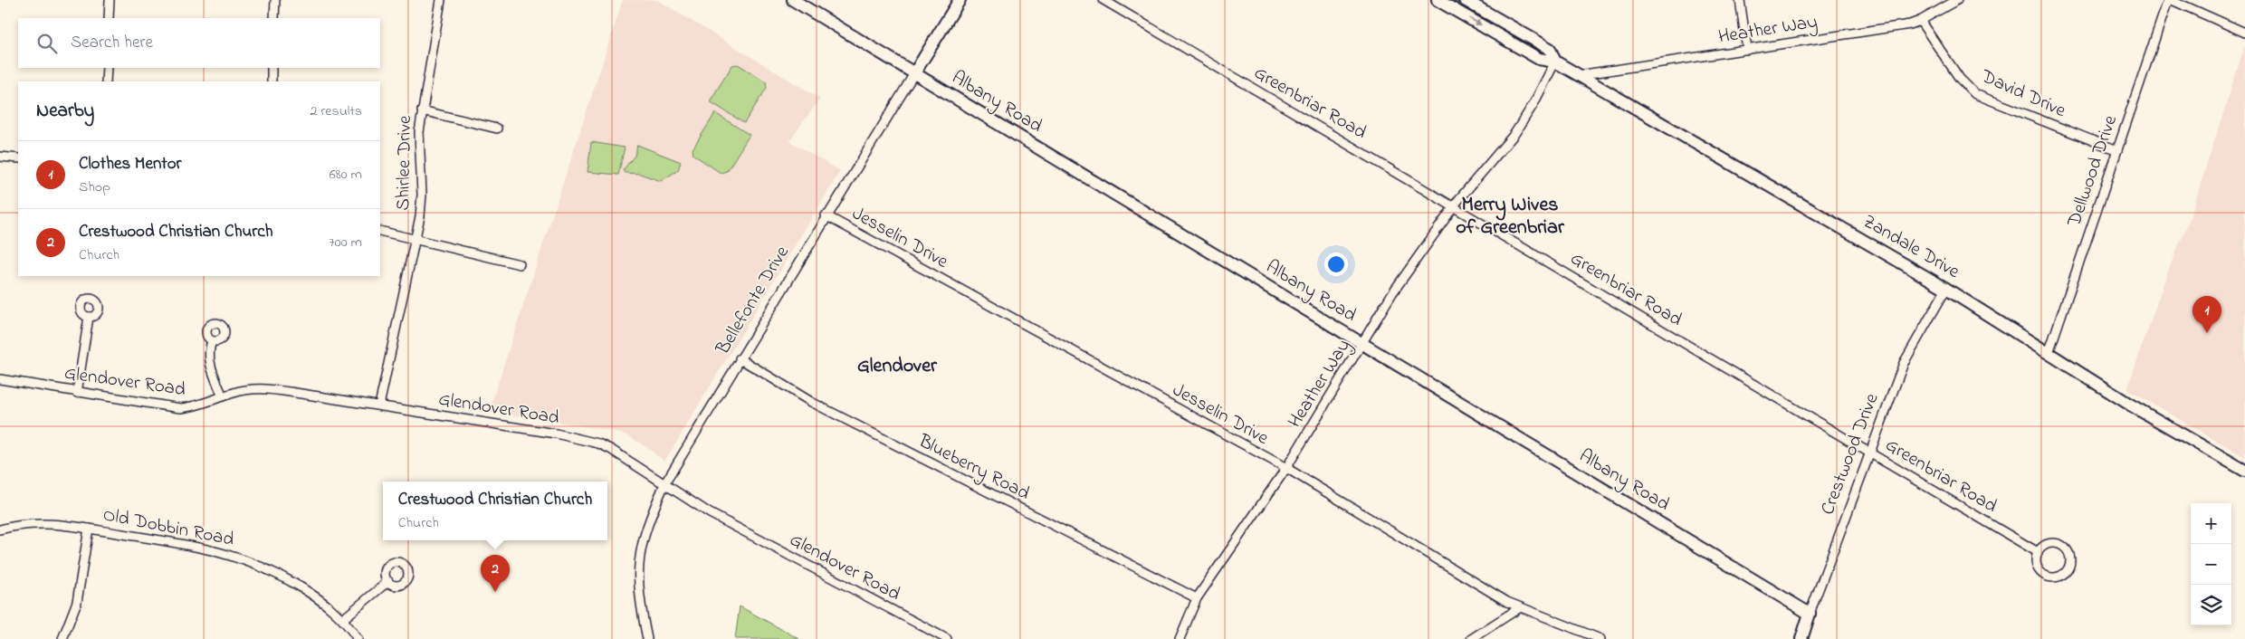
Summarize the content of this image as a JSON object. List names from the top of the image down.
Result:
{
  "streets": {
    "street": [
      "Heather Way",
      "David Drive",
      "Albany Road",
      "Greenbriar Road",
      "Shirlee Drive",
      "Dellwood Drive",
      "Jesselin Drive",
      "Zandale Drive",
      "Bellefonte Drive",
      "Glendover Road",
      "Crestwood Drive",
      "Blueberry Road",
      "Old Dobbin Road"
    ]
  },
  "crossings": [
    ["Heather Way", "David Drive"],
    ["Heather Way", "Albany Road"],
    ["Heather Way", "Greenbriar Road"],
    ["Heather Way", "Jesselin Drive"],
    ["Heather Way", "Zandale Drive"],
    ["Heather Way", "Blueberry Road"],
    ["David Drive", "Dellwood Drive"],
    ["Albany Road", "Bellefonte Drive"],
    ["Albany Road", "Crestwood Drive"],
    ["Greenbriar Road", "Crestwood Drive"],
    ["Shirlee Drive", "Glendover Road"],
    ["Dellwood Drive", "Zandale Drive"],
    ["Jesselin Drive", "Bellefonte Drive"],
    ["Zandale Drive", "Crestwood Drive"],
    ["Bellefonte Drive", "Glendover Road"],
    ["Bellefonte Drive", "Blueberry Road"]
  ],
  "districts": ["Merry Wives of Greenbriar", "Glendover"],
  "page": {
    "search": "Search here",
    "heading": ["Nearby", "2 results"],
    "list": [
      {
        "mark": "1",
        "name": "Clothes Mentor",
        "note": "Shop",
        "value": "680 m"
      },
      {
        "mark": "2",
        "name": "Crestwood Christian Church",
        "note": "Church",
        "value": "700 m"
      }
    ],
    "pins": ["1", "2"],
    "popup": ["Crestwood Christian Church", "Church"],
    "map_buttons": ["+", "−"]
  }
}
